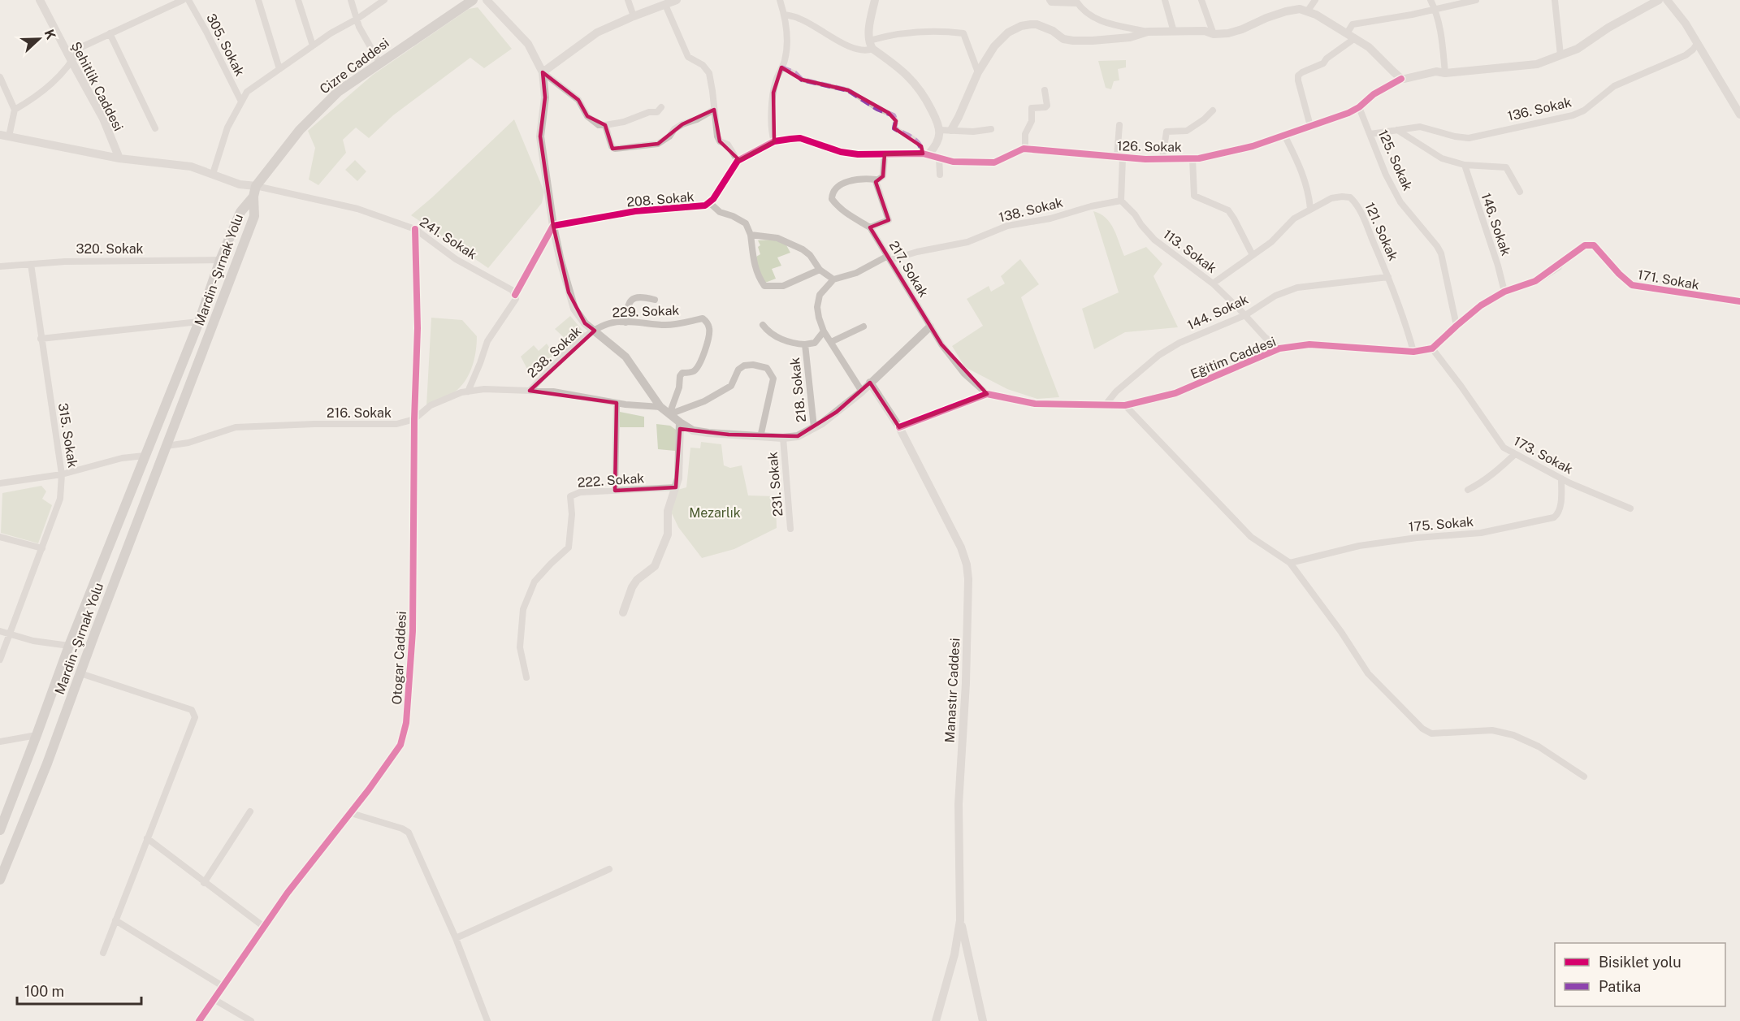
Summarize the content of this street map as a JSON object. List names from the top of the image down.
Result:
{
  "streets": {
    "main road": ["Cizre Caddesi", "Mardin - Şırnak Yolu"],
    "street": [
      "305. Sokak",
      "Şehitlik Caddesi",
      "136. Sokak",
      "126. Sokak",
      "125. Sokak",
      "208. Sokak",
      "138. Sokak",
      "146. Sokak",
      "121. Sokak",
      "241. Sokak",
      "320. Sokak",
      "113. Sokak",
      "217. Sokak",
      "171. Sokak",
      "229. Sokak",
      "144. Sokak",
      "238. Sokak",
      "Eğitim Caddesi",
      "218. Sokak",
      "216. Sokak",
      "315. Sokak",
      "173. Sokak",
      "222. Sokak",
      "231. Sokak",
      "175. Sokak",
      "Otogar Caddesi",
      "Manastır Caddesi"
    ]
  },
  "crossings": [
    ["Cizre Caddesi", "241. Sokak"],
    ["Cizre Caddesi", "Mardin - Şırnak Yolu"],
    ["136. Sokak", "125. Sokak"],
    ["126. Sokak", "125. Sokak"],
    ["126. Sokak", "208. Sokak"],
    ["138. Sokak", "113. Sokak"],
    ["138. Sokak", "217. Sokak"],
    ["121. Sokak", "113. Sokak"],
    ["121. Sokak", "144. Sokak"],
    ["121. Sokak", "Eğitim Caddesi"],
    ["241. Sokak", "Mardin - Şırnak Yolu"],
    ["241. Sokak", "Otogar Caddesi"],
    ["320. Sokak", "Mardin - Şırnak Yolu"],
    ["320. Sokak", "315. Sokak"],
    ["113. Sokak", "144. Sokak"],
    ["113. Sokak", "Eğitim Caddesi"],
    ["217. Sokak", "Eğitim Caddesi"],
    ["Mardin - Şırnak Yolu", "216. Sokak"],
    ["229. Sokak", "238. Sokak"],
    ["144. Sokak", "Eğitim Caddesi"],
    ["238. Sokak", "216. Sokak"],
    ["Eğitim Caddesi", "173. Sokak"],
    ["216. Sokak", "Otogar Caddesi"],
    ["173. Sokak", "175. Sokak"]
  ],
  "parks": ["Mezarlık"],
  "legend": ["Bisiklet yolu", "Patika"],
  "scale_bar": "100 m",
  "north": "right"
}
